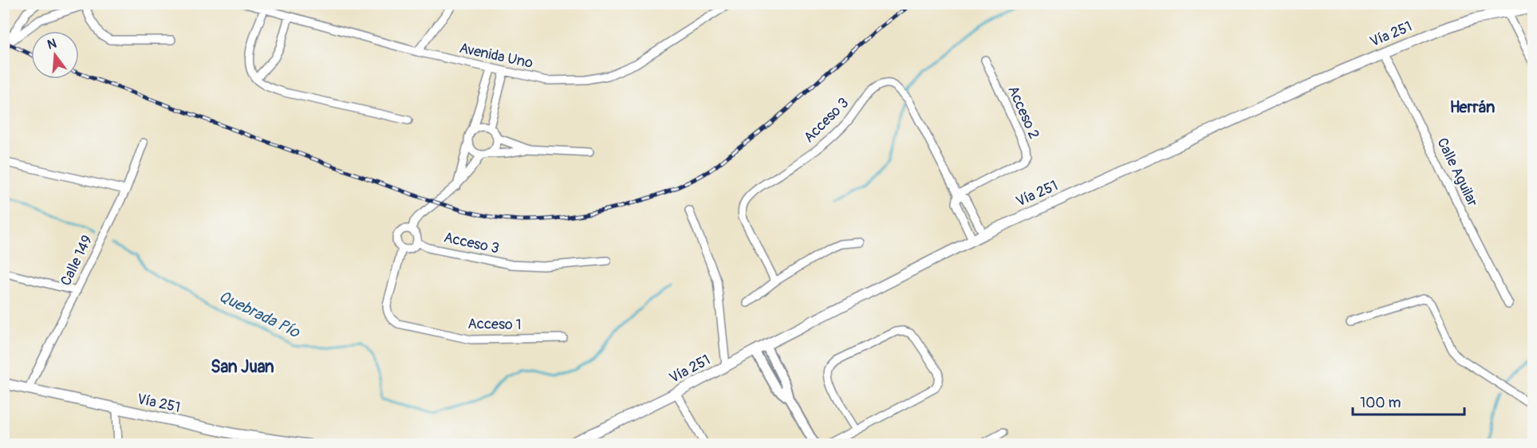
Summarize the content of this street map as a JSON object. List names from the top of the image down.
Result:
{
  "streets": {
    "main road": ["Vía 251"],
    "street": [
      "Avenida Uno",
      "Acceso 2",
      "Acceso 3",
      "Calle Aguilar",
      "Calle 149",
      "Acceso 1"
    ]
  },
  "crossings": [
    ["Vía 251", "Calle Aguilar"],
    ["Vía 251", "Calle 149"],
    ["Acceso 2", "Acceso 3"],
    ["Acceso 3", "Acceso 1"]
  ],
  "districts": ["Herrán", "San Juan"],
  "water": ["Quebrada Pío"],
  "scale_bar": "100 m",
  "north": "top"
}
